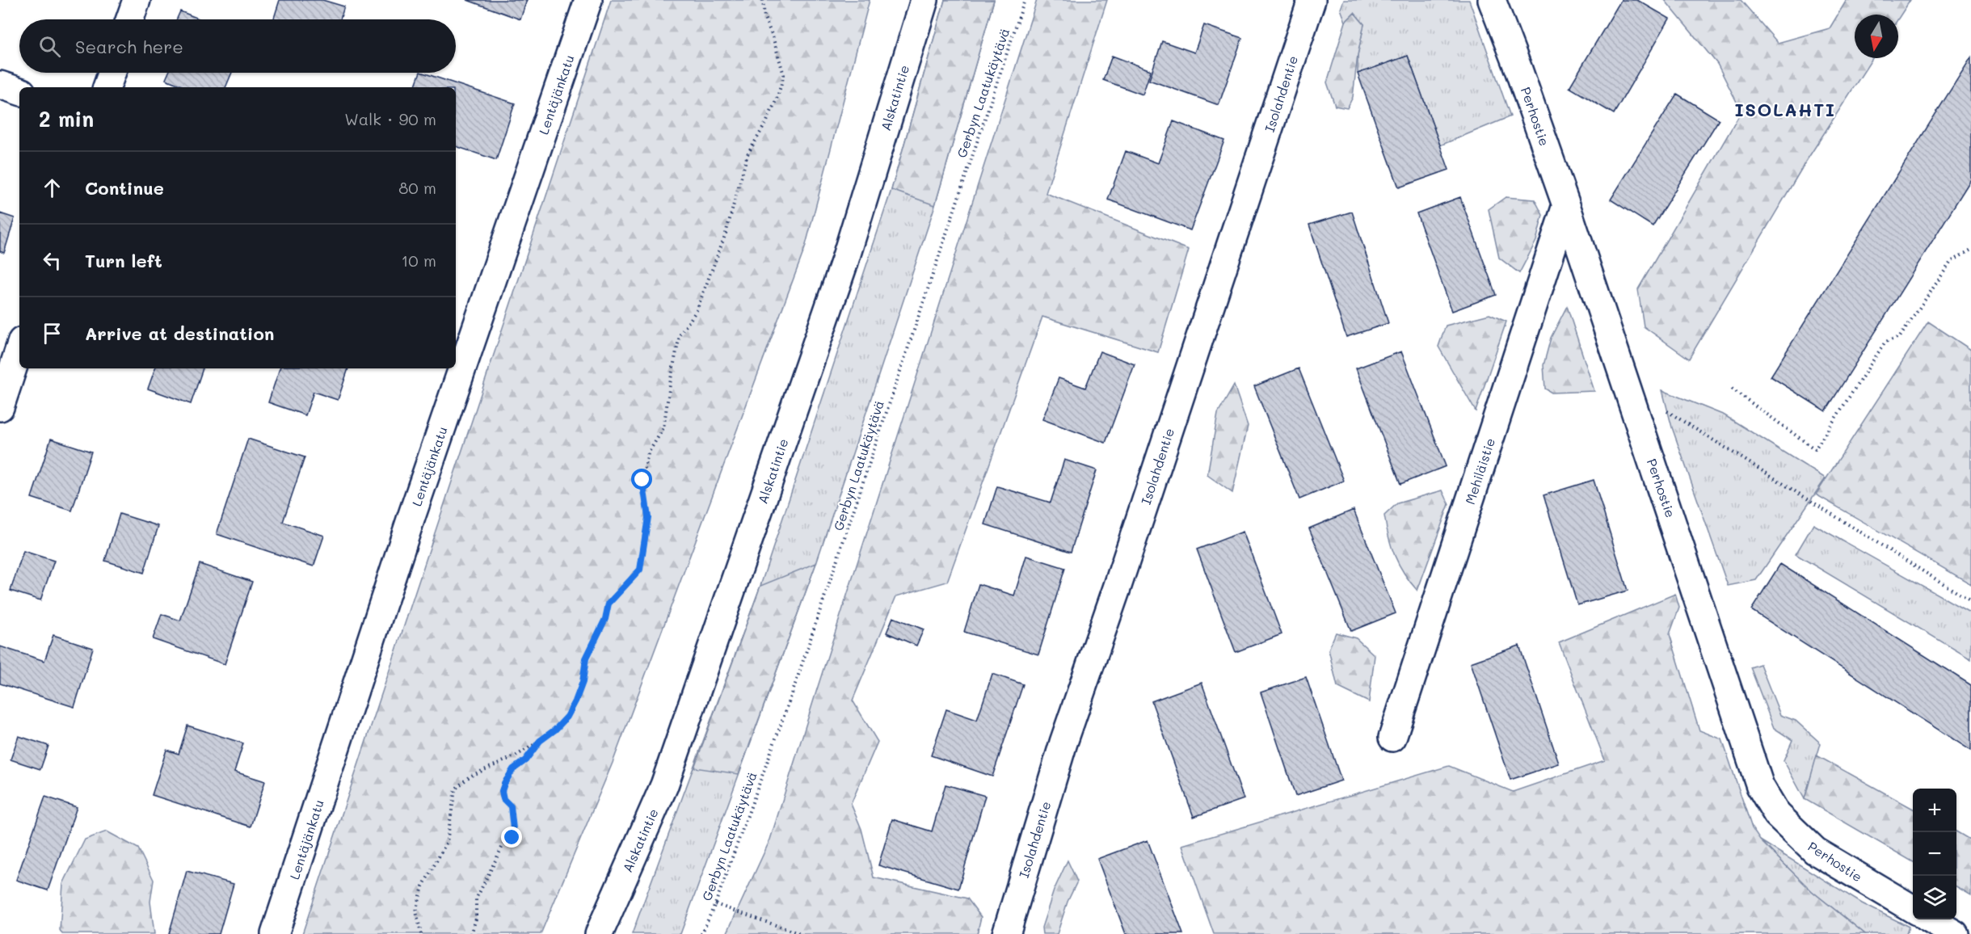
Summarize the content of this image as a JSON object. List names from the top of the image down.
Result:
{
  "streets": {
    "street": [
      "Isolahdentie",
      "Lentäjänkatu",
      "Alskatintie",
      "Perhostie",
      "Mehiläistie"
    ],
    "path": ["Gerbyn Laatukäytävä"]
  },
  "crossings": [
    ["Perhostie", "Mehiläistie"]
  ],
  "districts": ["ISOLAHTI"],
  "north": "bottom",
  "page": {
    "search": "Search here",
    "heading": ["2 min", "Walk · 90 m"],
    "list": [
      ["Continue", "80 m"],
      ["Turn left", "10 m"],
      "Arrive at destination"
    ],
    "map_buttons": ["+", "−"]
  }
}
